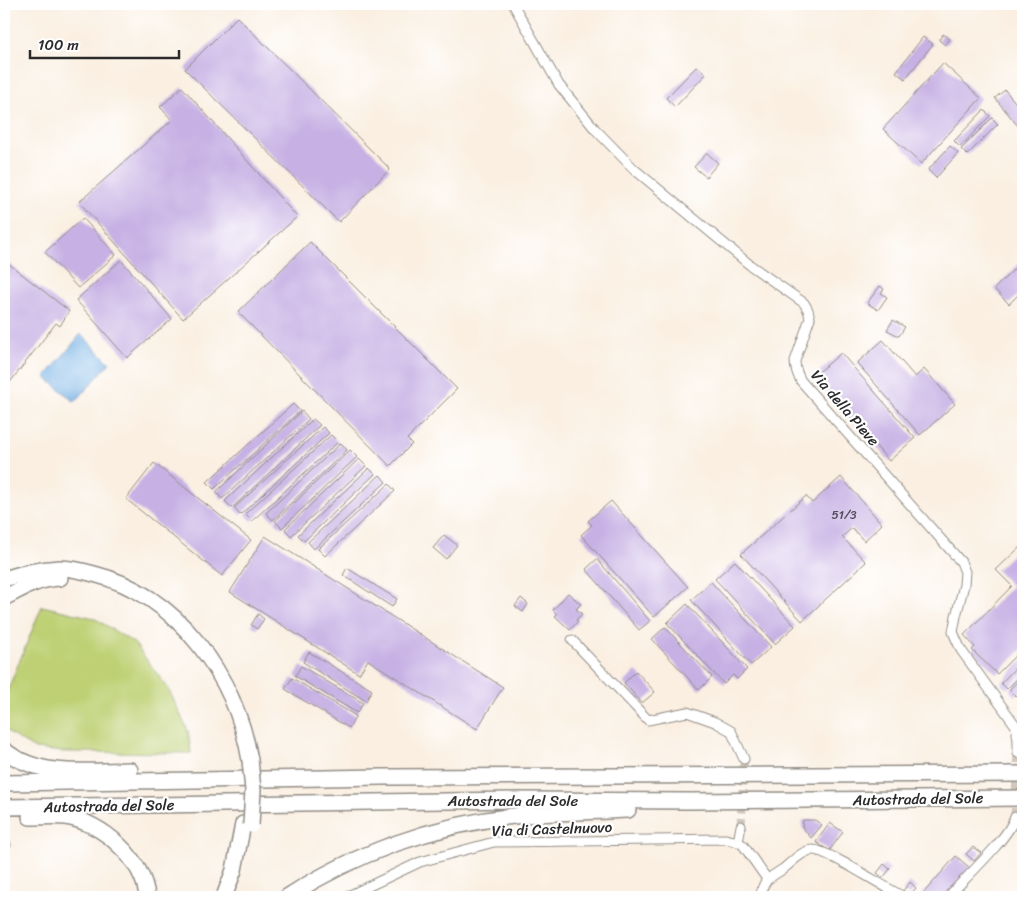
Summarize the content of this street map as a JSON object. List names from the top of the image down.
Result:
{
  "streets": {
    "highway": ["Autostrada del Sole"],
    "street": ["Via della Pieve", "Via di Castelnuovo"]
  },
  "house_numbers": ["51/3"],
  "scale_bar": "100 m"
}
